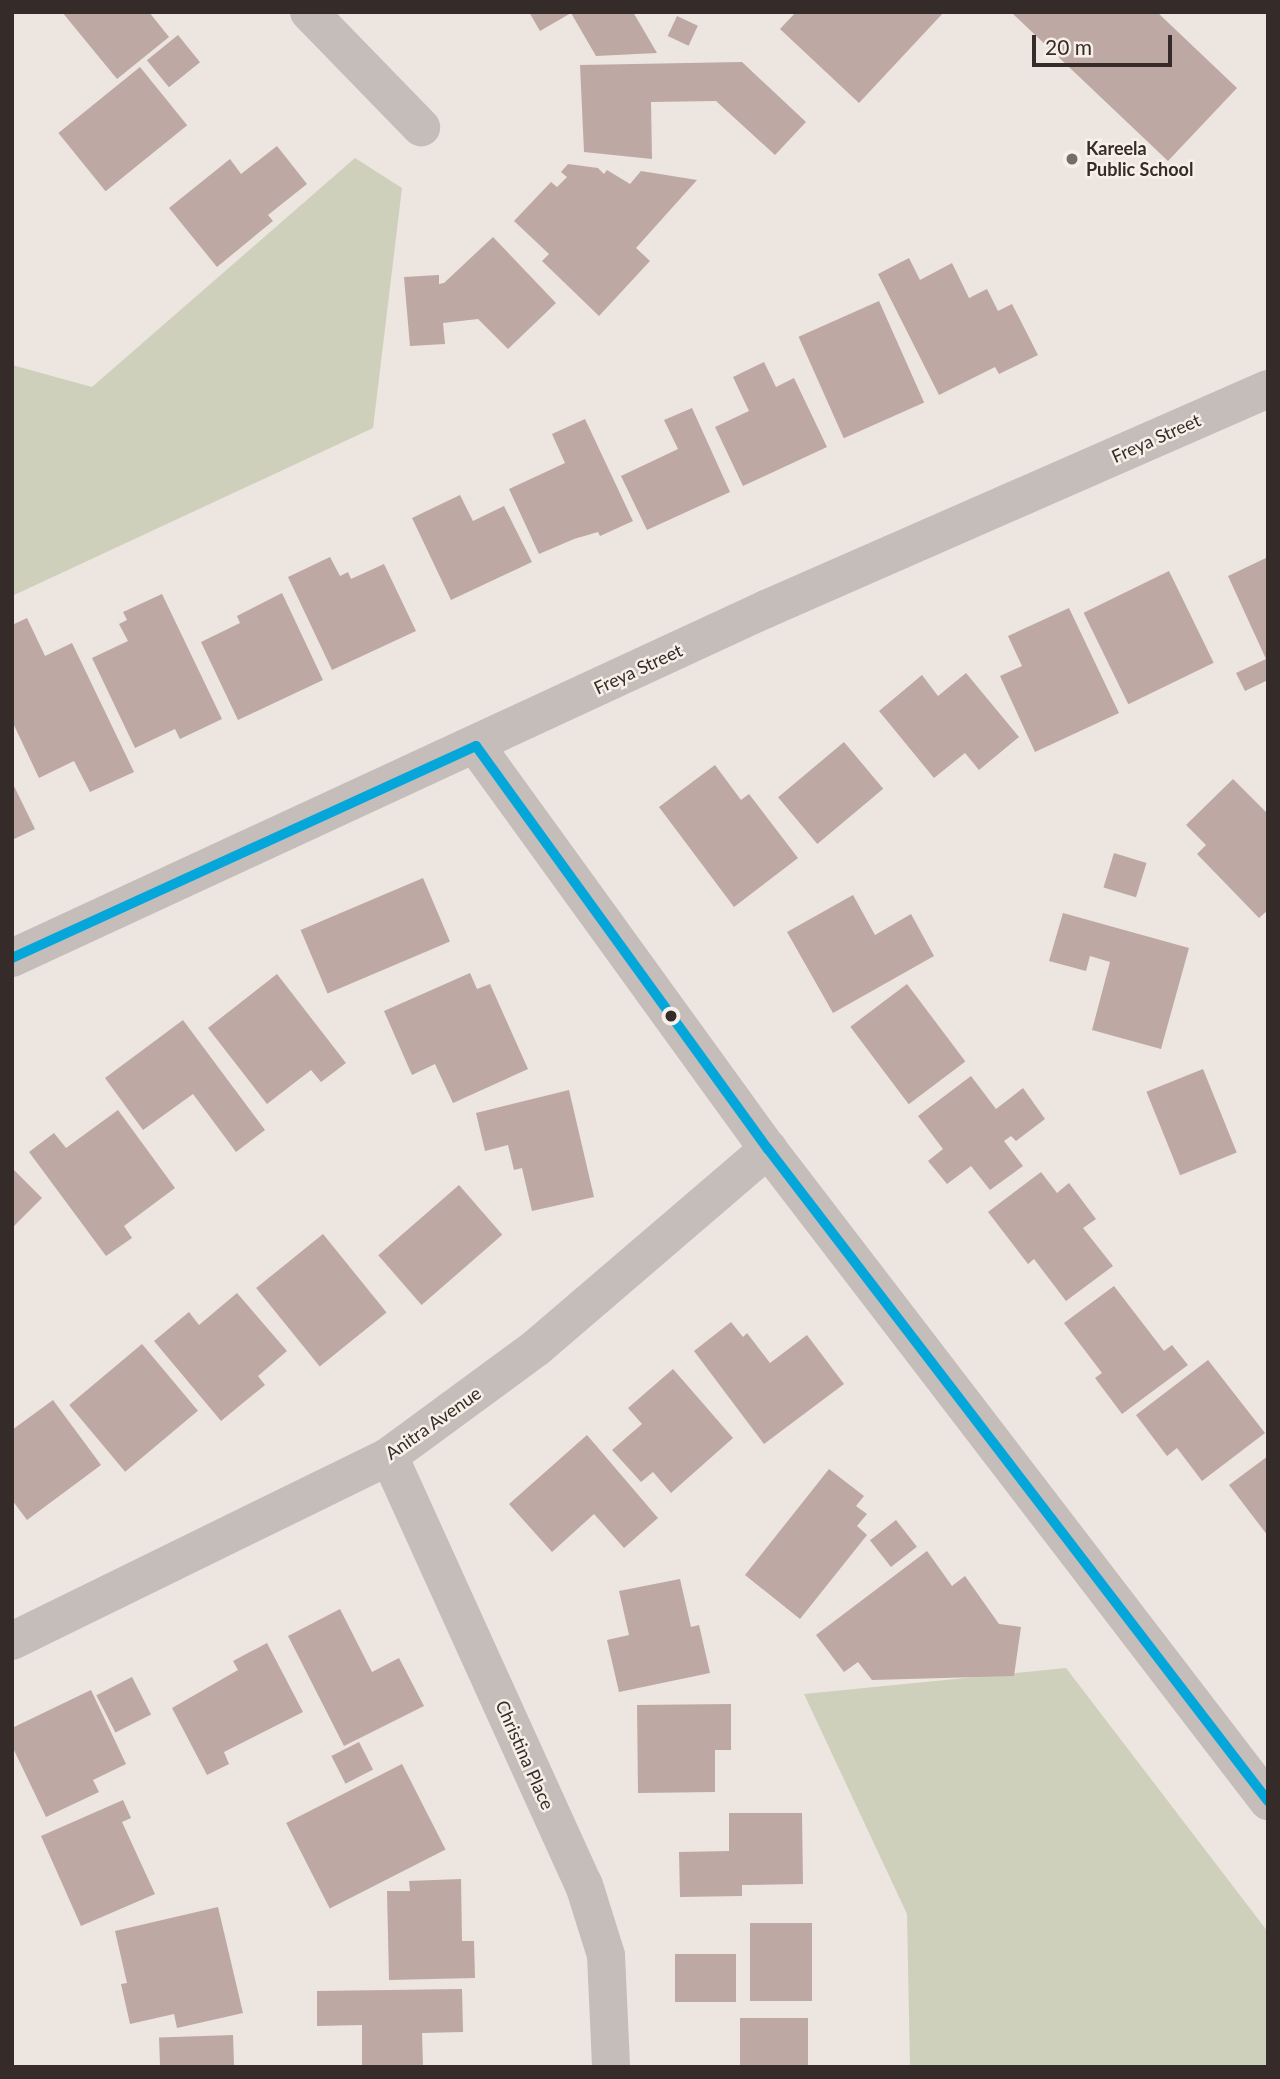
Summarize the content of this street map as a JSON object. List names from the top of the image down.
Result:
{
  "streets": {
    "street": ["Freya Street", "Anitra Avenue", "Christina Place"]
  },
  "crossings": [
    ["Anitra Avenue", "Christina Place"]
  ],
  "places": ["Kareela Public School"],
  "scale_bar": "20 m"
}
